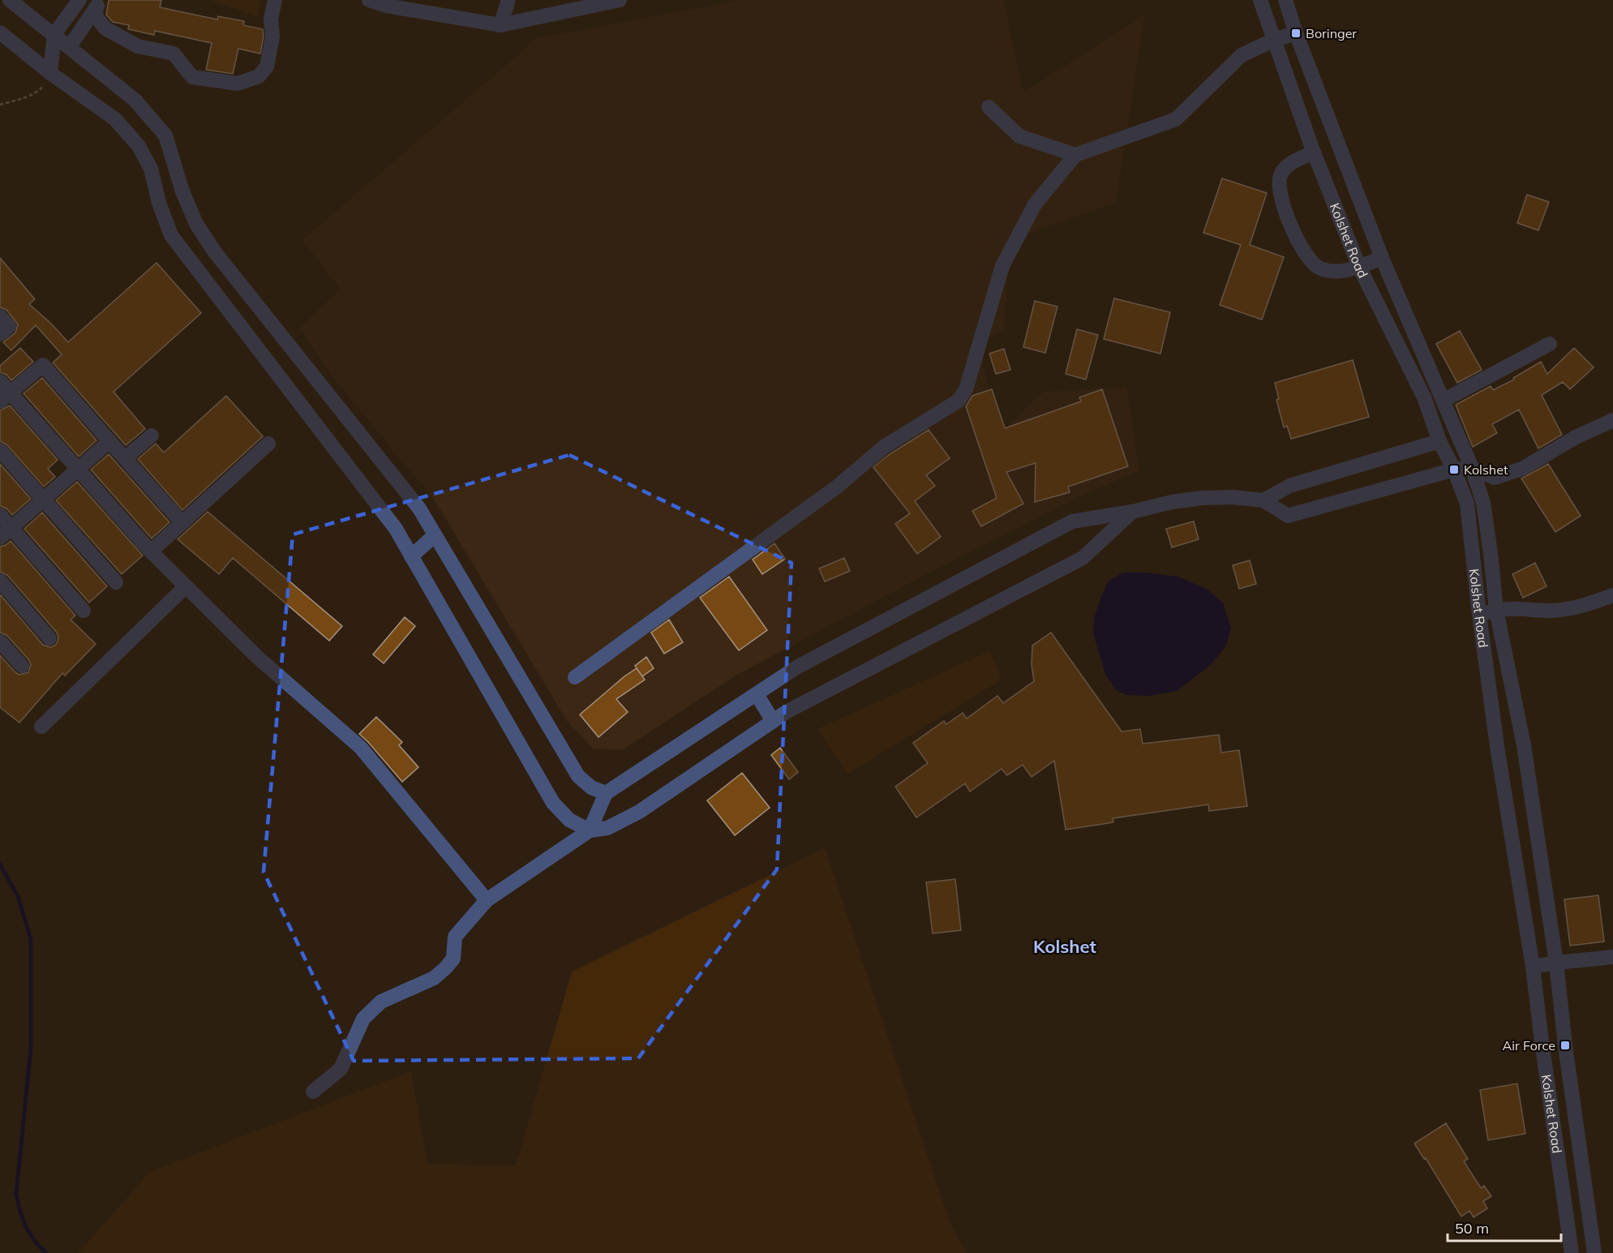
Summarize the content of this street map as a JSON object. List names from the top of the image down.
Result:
{
  "streets": {
    "street": ["Kolshet Road"]
  },
  "districts": ["Kolshet"],
  "places": {
    "transit": ["Boringer", "Kolshet", "Air Force"]
  },
  "scale_bar": "50 m"
}
